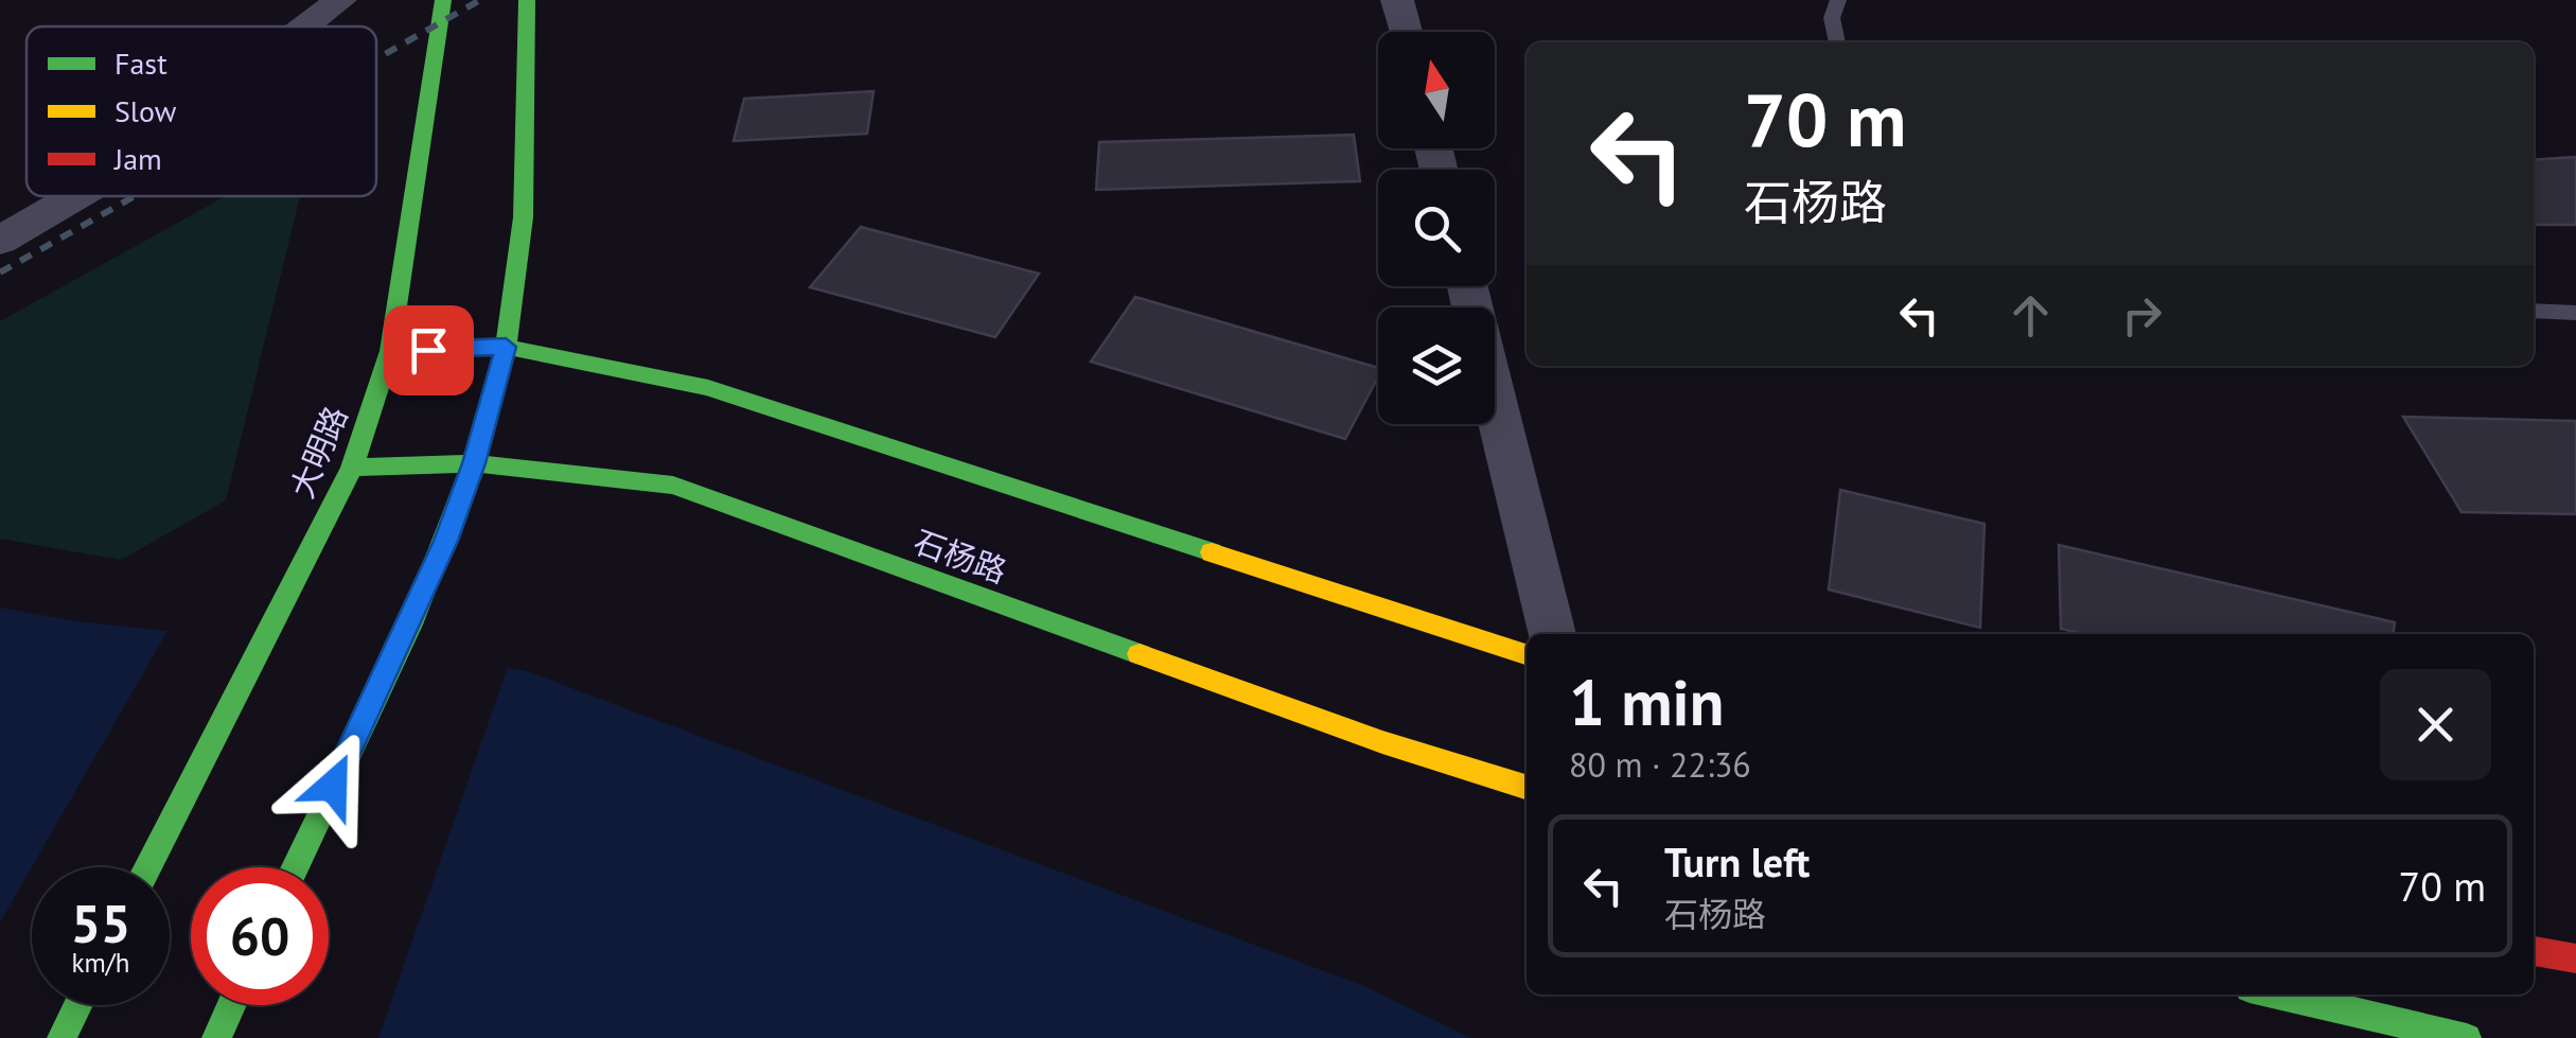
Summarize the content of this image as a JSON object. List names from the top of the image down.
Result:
{
  "streets": {
    "main road": ["大明路", "石杨路"]
  },
  "crossings": [
    ["大明路", "石杨路"]
  ],
  "legend": ["Fast", "Slow", "Jam"],
  "north": "top",
  "page": {
    "turn": ["70 m", "石杨路"],
    "heading": ["1 min", "80 m · 22:36"],
    "list": [
      {
        "name": "Turn left",
        "note": "石杨路",
        "value": "70 m"
      }
    ],
    "speed": "55 km/h",
    "limit": "60"
  }
}
